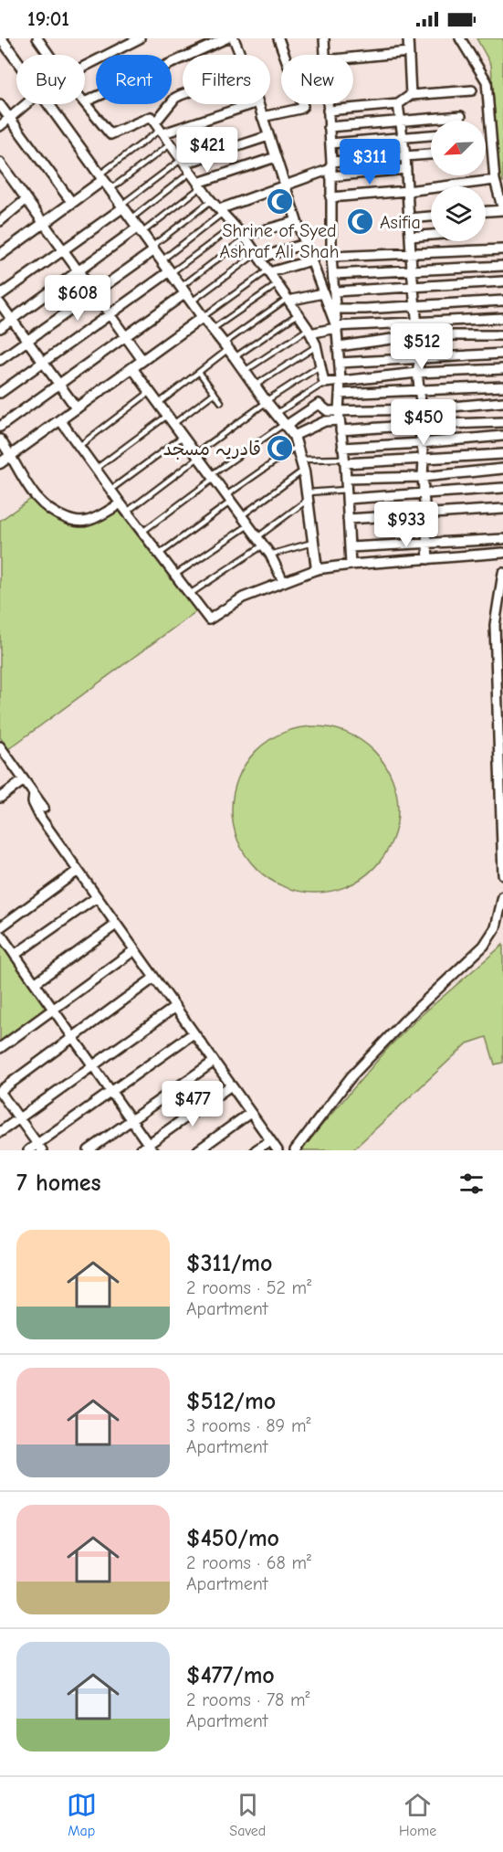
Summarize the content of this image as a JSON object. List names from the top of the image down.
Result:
{
  "places": {
    "mosque": ["Shrine of Syed Ashraf Ali Shah", "Asifia", "قادریہ مسجد"]
  },
  "north": "bottom left",
  "page": {
    "status": "19:01",
    "chip": [
      "Buy",
      "Rent",
      "Filters",
      "New"
    ],
    "price": [
      "$421",
      "$311",
      "$608",
      "$512",
      "$450",
      "$933",
      "$477"
    ],
    "heading": "7 homes",
    "list": [
      {
        "name": "$311/mo",
        "note": "2 rooms · 52 m² · Apartment"
      },
      {
        "name": "$512/mo",
        "note": "3 rooms · 89 m² · Apartment"
      },
      {
        "name": "$450/mo",
        "note": "2 rooms · 68 m² · Apartment"
      },
      {
        "name": "$477/mo",
        "note": "2 rooms · 78 m² · Apartment"
      }
    ],
    "tabs": ["Map", "Saved", "Home"]
  }
}
